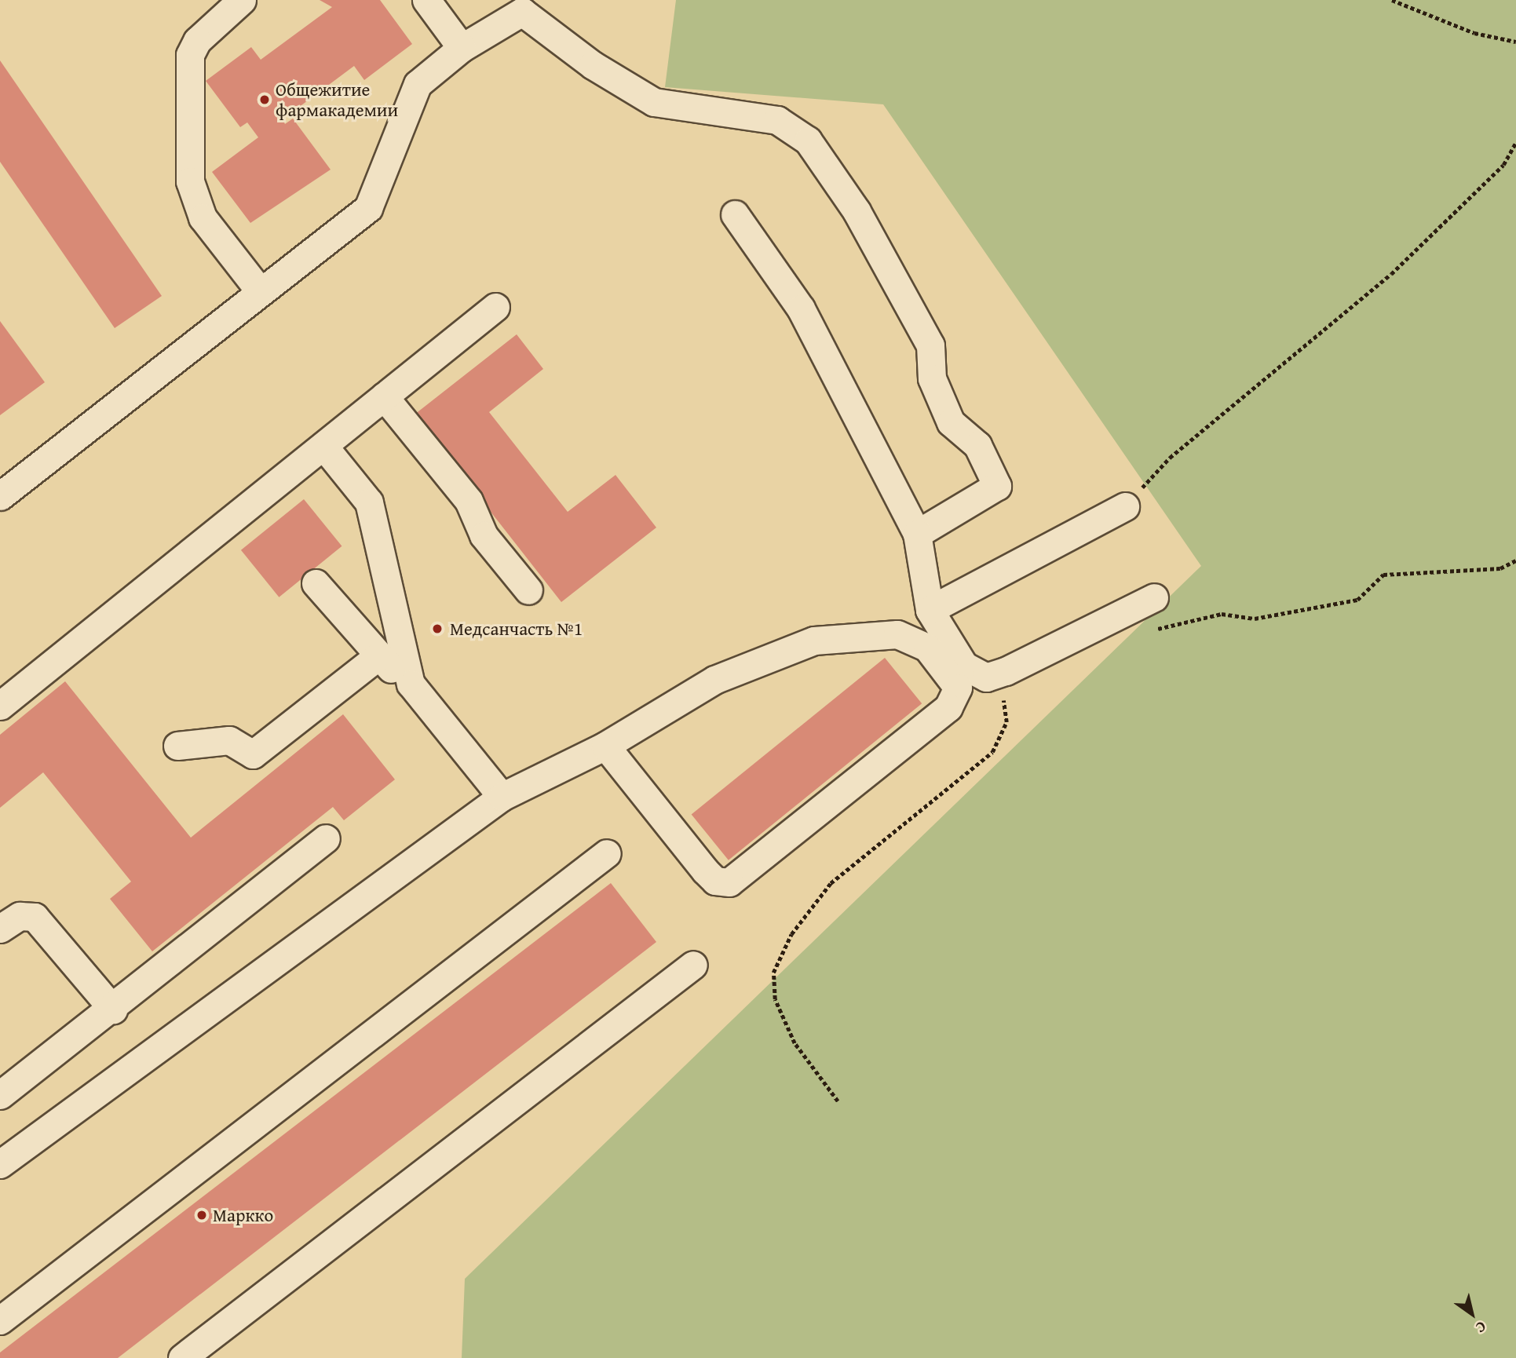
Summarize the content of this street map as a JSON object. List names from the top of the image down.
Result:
{
  "places": ["Общежитие фармакадемии", "Медсанчасть №1", "Маркко"],
  "north": "bottom right"
}
